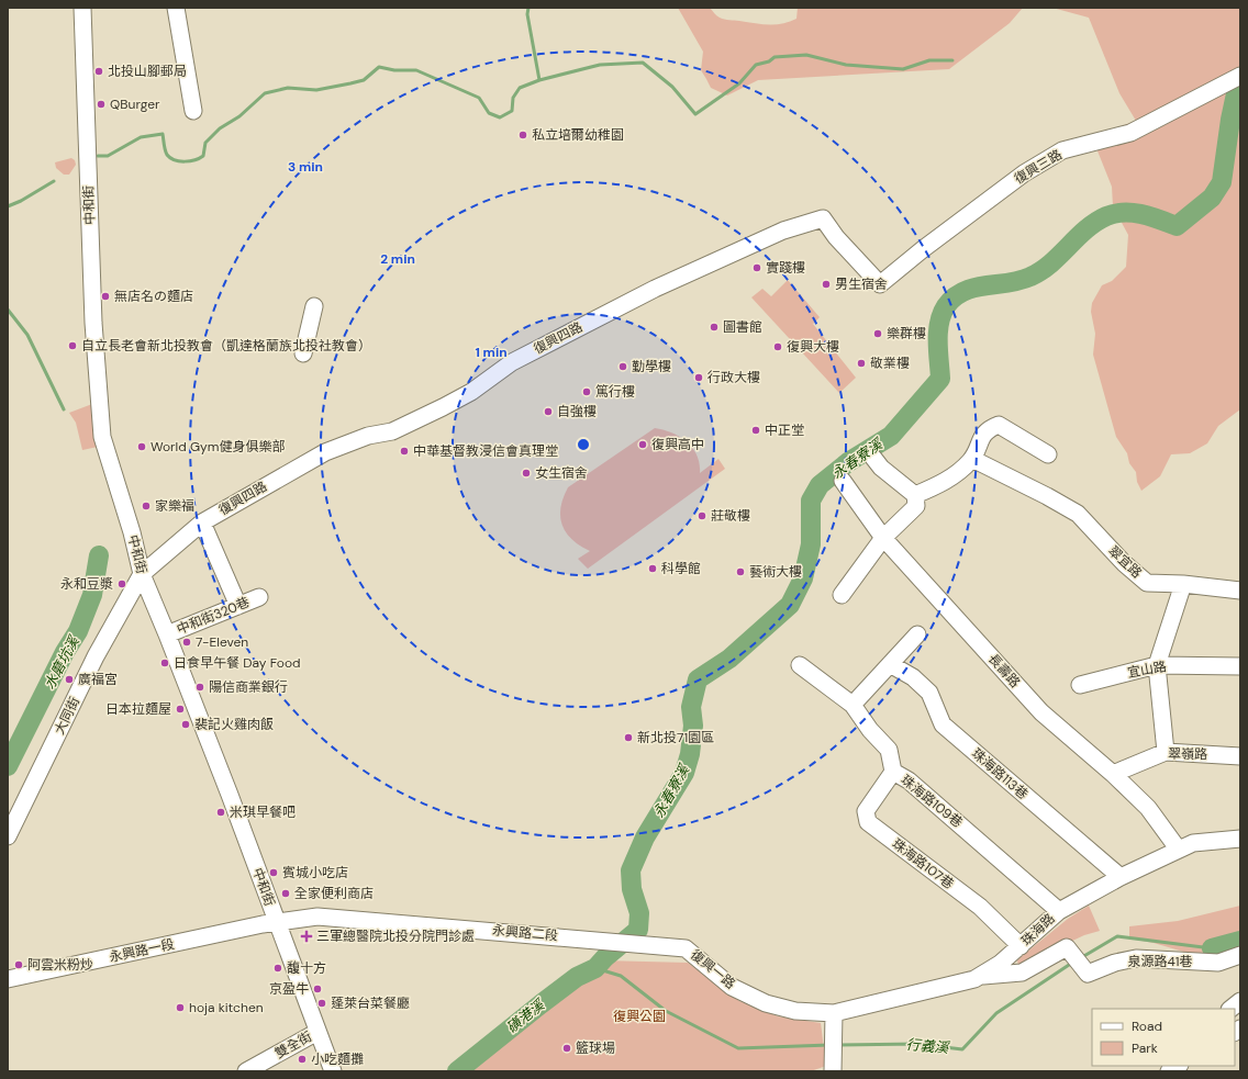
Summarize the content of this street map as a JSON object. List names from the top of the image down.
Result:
{
  "streets": {
    "street": [
      "復興三路",
      "中和街",
      "復興四路",
      "翠宜路",
      "中和街320巷",
      "宜山路",
      "長壽路",
      "大同街",
      "翠嶺路",
      "珠海路113巷",
      "珠海路109巷",
      "珠海路107巷",
      "珠海路",
      "永興路二段",
      "永興路一段",
      "泉源路41巷",
      "復興一路",
      "雙全街"
    ]
  },
  "crossings": [
    ["復興三路", "復興四路"],
    ["中和街", "復興四路"],
    ["中和街", "中和街320巷"],
    ["中和街", "大同街"],
    ["中和街", "永興路二段"],
    ["中和街", "永興路一段"],
    ["中和街", "雙全街"],
    ["復興四路", "大同街"],
    ["長壽路", "翠嶺路"],
    ["長壽路", "珠海路"],
    ["珠海路113巷", "珠海路"],
    ["珠海路109巷", "珠海路107巷"],
    ["珠海路109巷", "珠海路"],
    ["珠海路107巷", "珠海路"],
    ["珠海路", "泉源路41巷"],
    ["珠海路", "復興一路"],
    ["永興路二段", "永興路一段"],
    ["永興路二段", "復興一路"]
  ],
  "water": [
    "永春寮溪",
    "水磨坑溪",
    "磺港溪",
    "行義溪"
  ],
  "parks": ["復興公園"],
  "places": {
    "other": [
      "北投山腳郵局",
      "QBurger",
      "私立培爾幼稚園",
      "實踐樓",
      "男生宿舍",
      "無店名の麵店",
      "圖書館",
      "樂群樓",
      "自立長老會新北投教會（凱達格蘭族北投社教會）",
      "復興大樓",
      "敬業樓",
      "勤學樓",
      "行政大樓",
      "篤行樓",
      "自強樓",
      "中正堂",
      "復興高中",
      "World Gym健身俱樂部",
      "中華基督教浸信會真理堂",
      "女生宿舍",
      "家樂福",
      "莊敬樓",
      "科學館",
      "藝術大樓",
      "永和豆漿",
      "7-Eleven",
      "日食早午餐 Day Food",
      "廣福宮",
      "陽信商業銀行",
      "日本拉麵屋",
      "裴記火雞肉飯",
      "新北投71園區",
      "米琪早餐吧",
      "賓城小吃店",
      "全家便利商店",
      "阿雲米粉炒",
      "馥十方",
      "京盈牛",
      "蓬萊台菜餐廳",
      "hoja kitchen",
      "籃球場",
      "小吃麵攤"
    ],
    "health": ["三軍總醫院北投分院門診處"]
  },
  "legend": ["Road", "Park"],
  "rings": ["3 min", "2 min", "1 min"]
}
